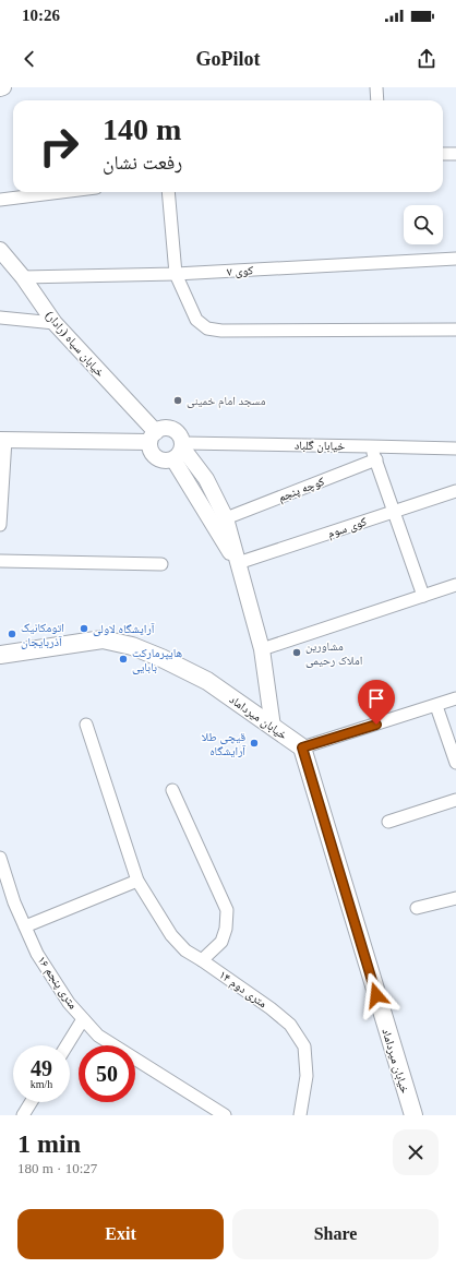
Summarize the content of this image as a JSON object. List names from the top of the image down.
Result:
{
  "streets": {
    "main road": ["خیابان میرداماد"],
    "street": [
      "کوی ۷",
      "خیابان سپاه (رادار)",
      "خیابان گلباد",
      "کوچه پنجم",
      "کوی سوم",
      "۱۶ متری پنجم",
      "۱۴ متری دوم"
    ]
  },
  "crossings": [
    ["کوی ۷", "خیابان سپاه (رادار)"],
    ["خیابان سپاه (رادار)", "خیابان گلباد"]
  ],
  "places": [
    "مسجد امام خمینی",
    "آرایشگاه لاولی",
    "اتومکانیک آذربایجان",
    "مشاورین املاک رحیمی",
    "هایپرمارکت بابایی",
    "قیچی طلا آرایشگاه"
  ],
  "page": {
    "status": "10:26",
    "header": "GoPilot",
    "turn": ["140 m", "رفعت نشان"],
    "speed": "49 km/h",
    "limit": "50",
    "heading": ["1 min", "180 m · 10:27"],
    "buttons": ["Exit", "Share"]
  }
}
